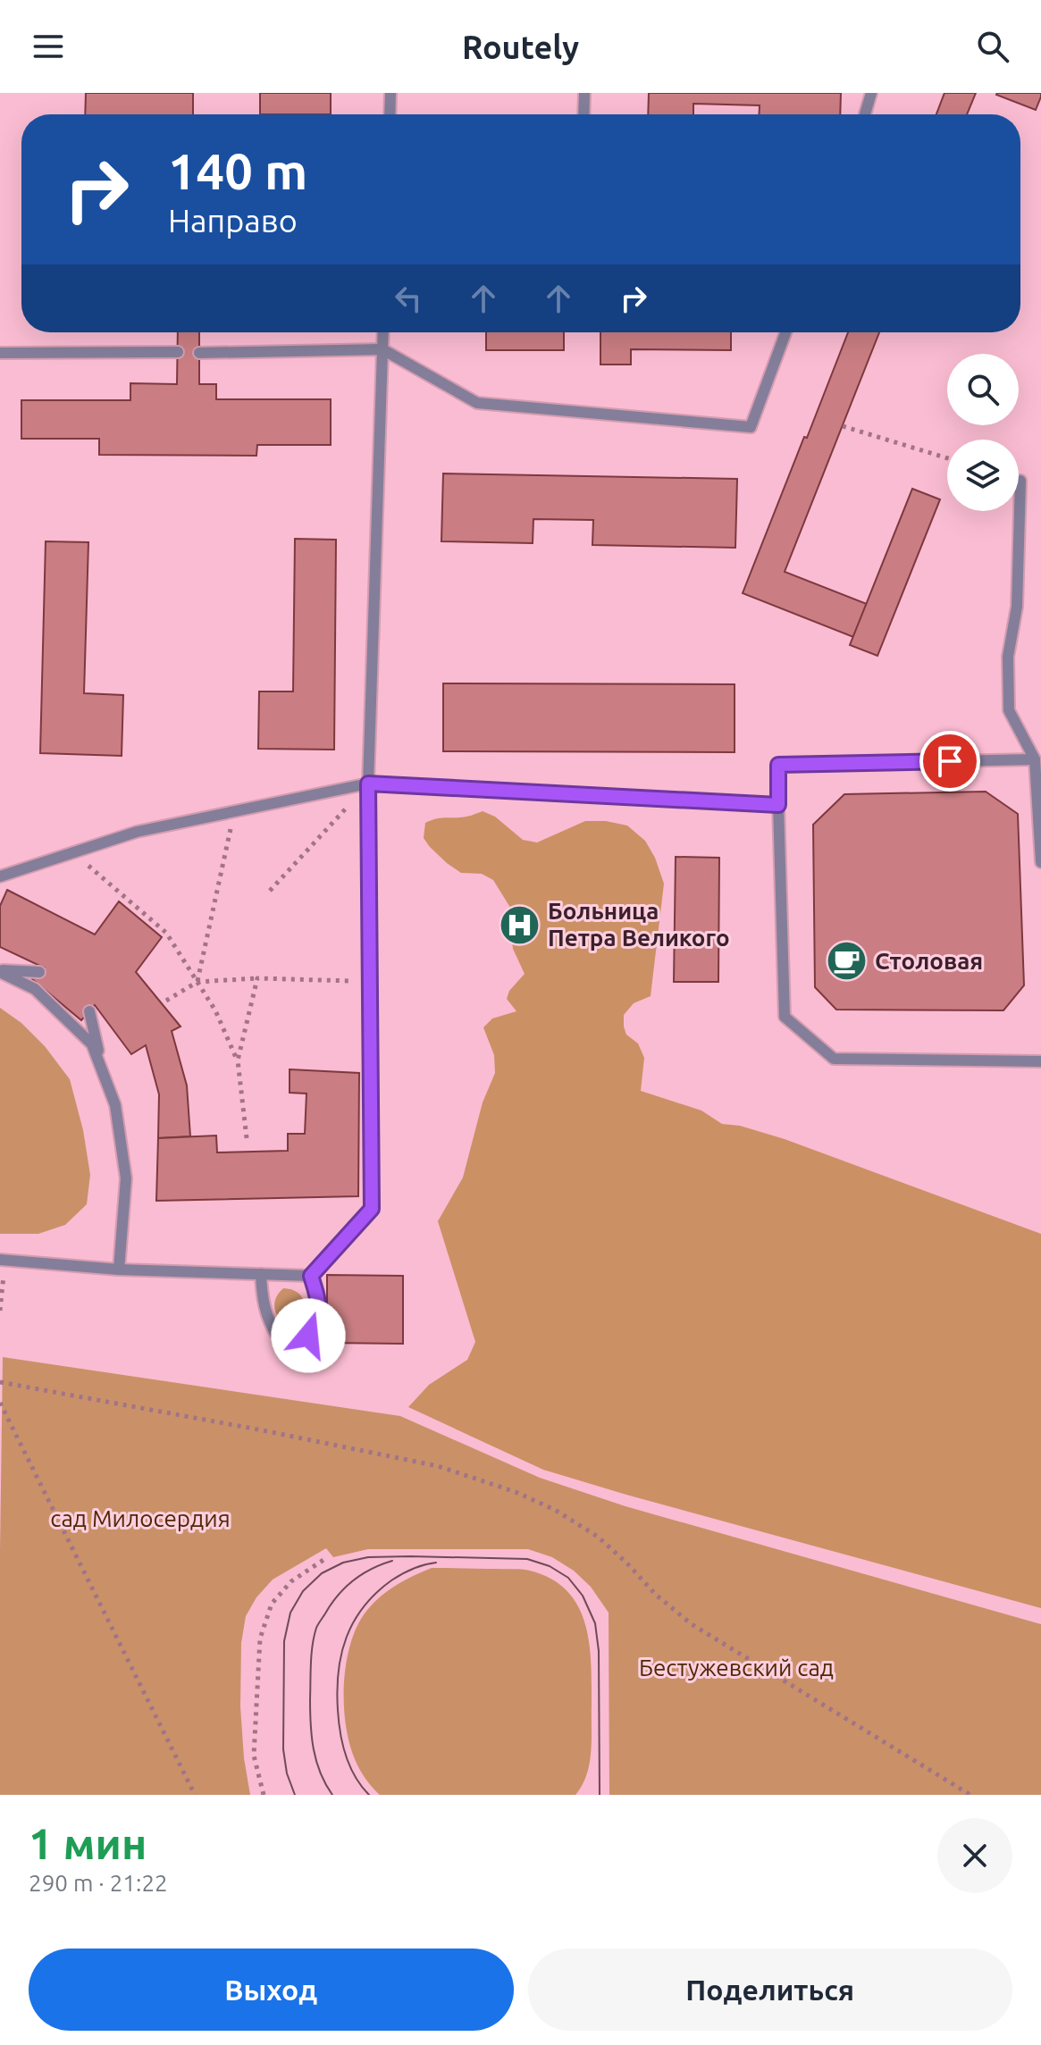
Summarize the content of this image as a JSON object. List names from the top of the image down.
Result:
{
  "parks": ["сад Милосердия", "Бестужевский сад"],
  "places": {
    "hospital": ["Больница Петра Великого"],
    "cafe": ["Столовая"]
  },
  "page": {
    "header": "Routely",
    "turn": ["140 m", "Направо"],
    "heading": ["1 мин", "290 m · 21:22"],
    "buttons": ["Выход", "Поделиться"]
  }
}
